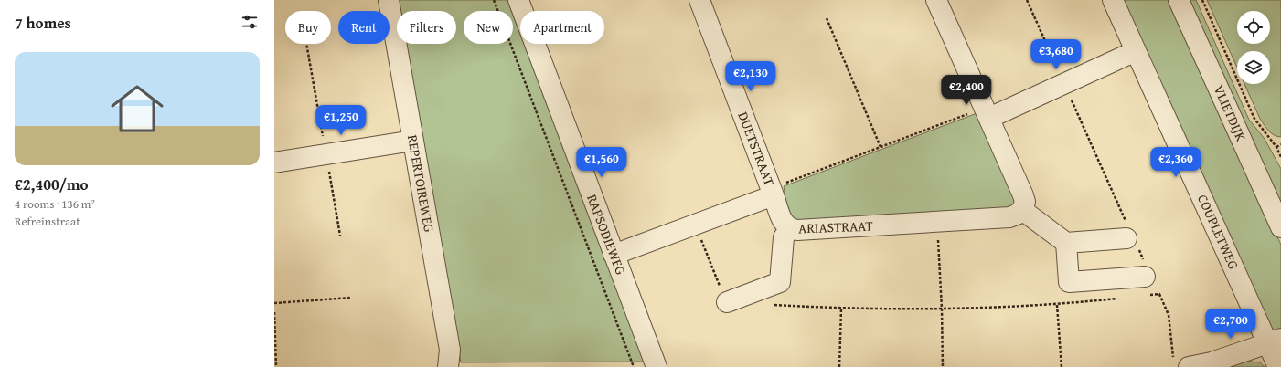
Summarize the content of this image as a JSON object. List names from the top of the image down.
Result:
{
  "streets": {
    "street": [
      "VLIETDIJK",
      "DUETSTRAAT",
      "REPERTOIREWEG",
      "ARIASTRAAT",
      "COUPLETWEG",
      "RAPSODIEWEG"
    ]
  },
  "crossings": [
    ["DUETSTRAAT", "ARIASTRAAT"]
  ],
  "page": {
    "heading": "7 homes",
    "chip": [
      "Buy",
      "Rent",
      "Filters",
      "New",
      "Apartment"
    ],
    "price": [
      "€3,680",
      "€2,130",
      "€2,400",
      "€1,250",
      "€1,560",
      "€2,360",
      "€2,700"
    ],
    "list": [
      {
        "name": "€2,400/mo",
        "note": "4 rooms · 136 m² · Refreinstraat"
      }
    ]
  }
}
